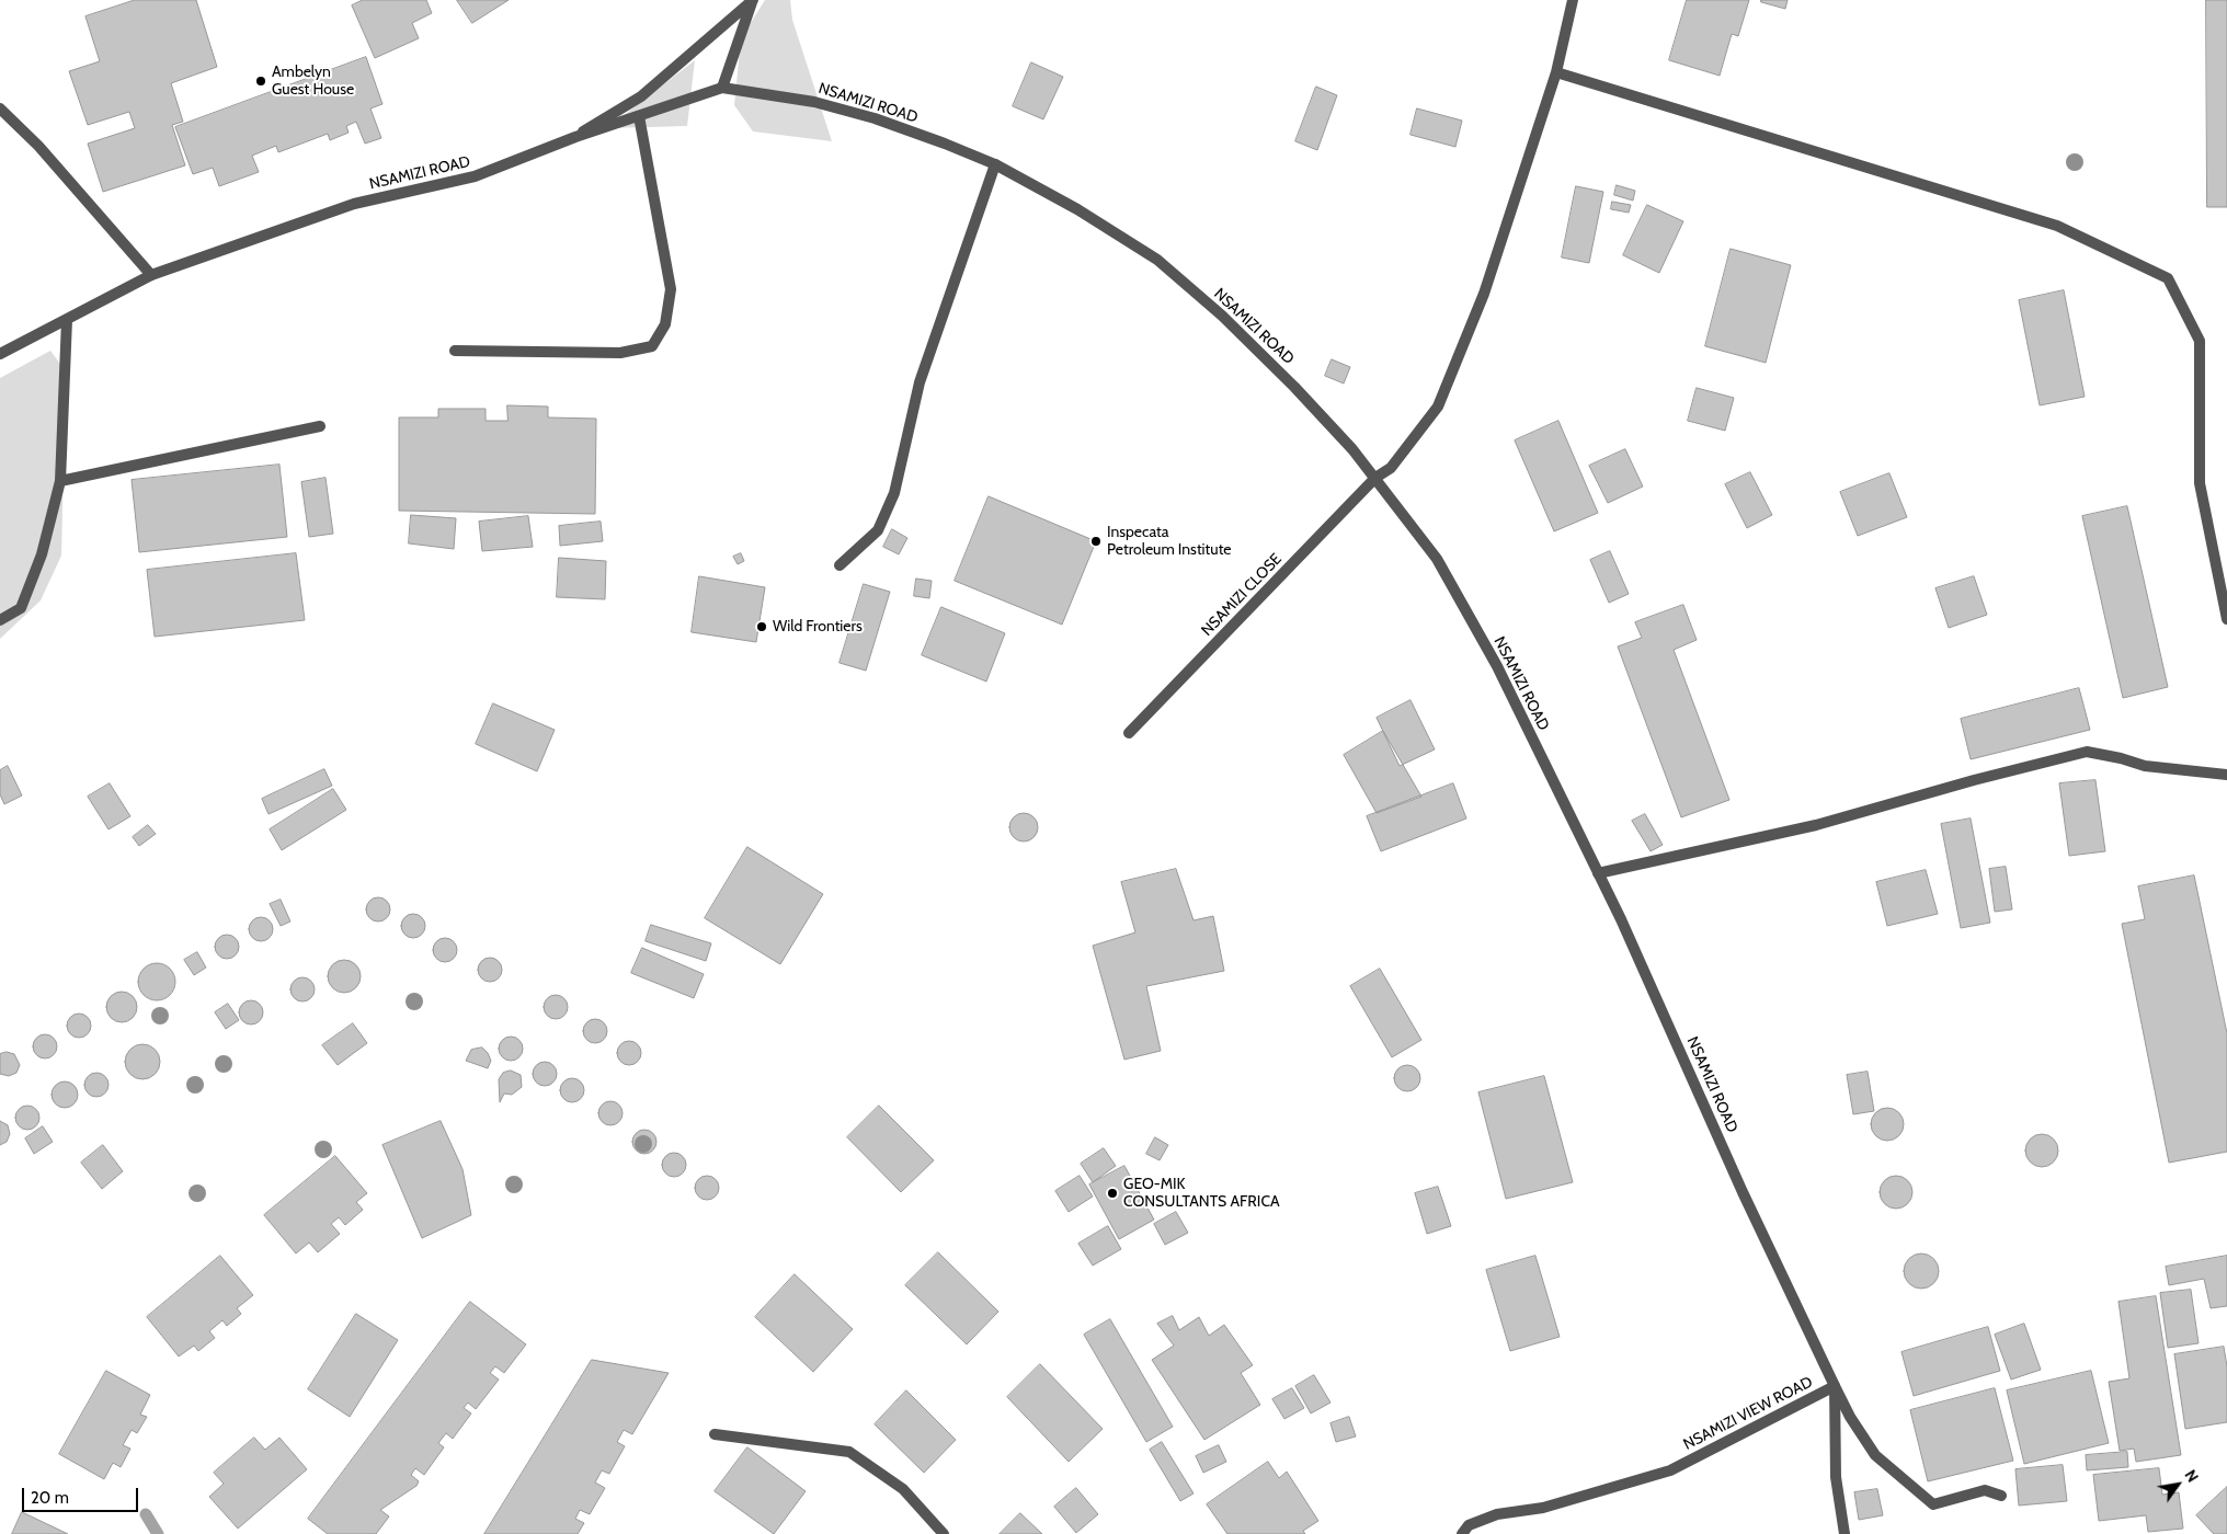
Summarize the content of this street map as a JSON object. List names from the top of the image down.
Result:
{
  "streets": {
    "street": ["NSAMIZI ROAD", "NSAMIZI CLOSE", "NSAMIZI VIEW ROAD"]
  },
  "crossings": [
    ["NSAMIZI ROAD", "NSAMIZI CLOSE"],
    ["NSAMIZI ROAD", "NSAMIZI VIEW ROAD"]
  ],
  "places": [
    "Ambelyn Guest House",
    "Inspecata Petroleum Institute",
    "Wild Frontiers",
    "GEO-MIK CONSULTANTS AFRICA"
  ],
  "scale_bar": "20 m",
  "north": "top right"
}
